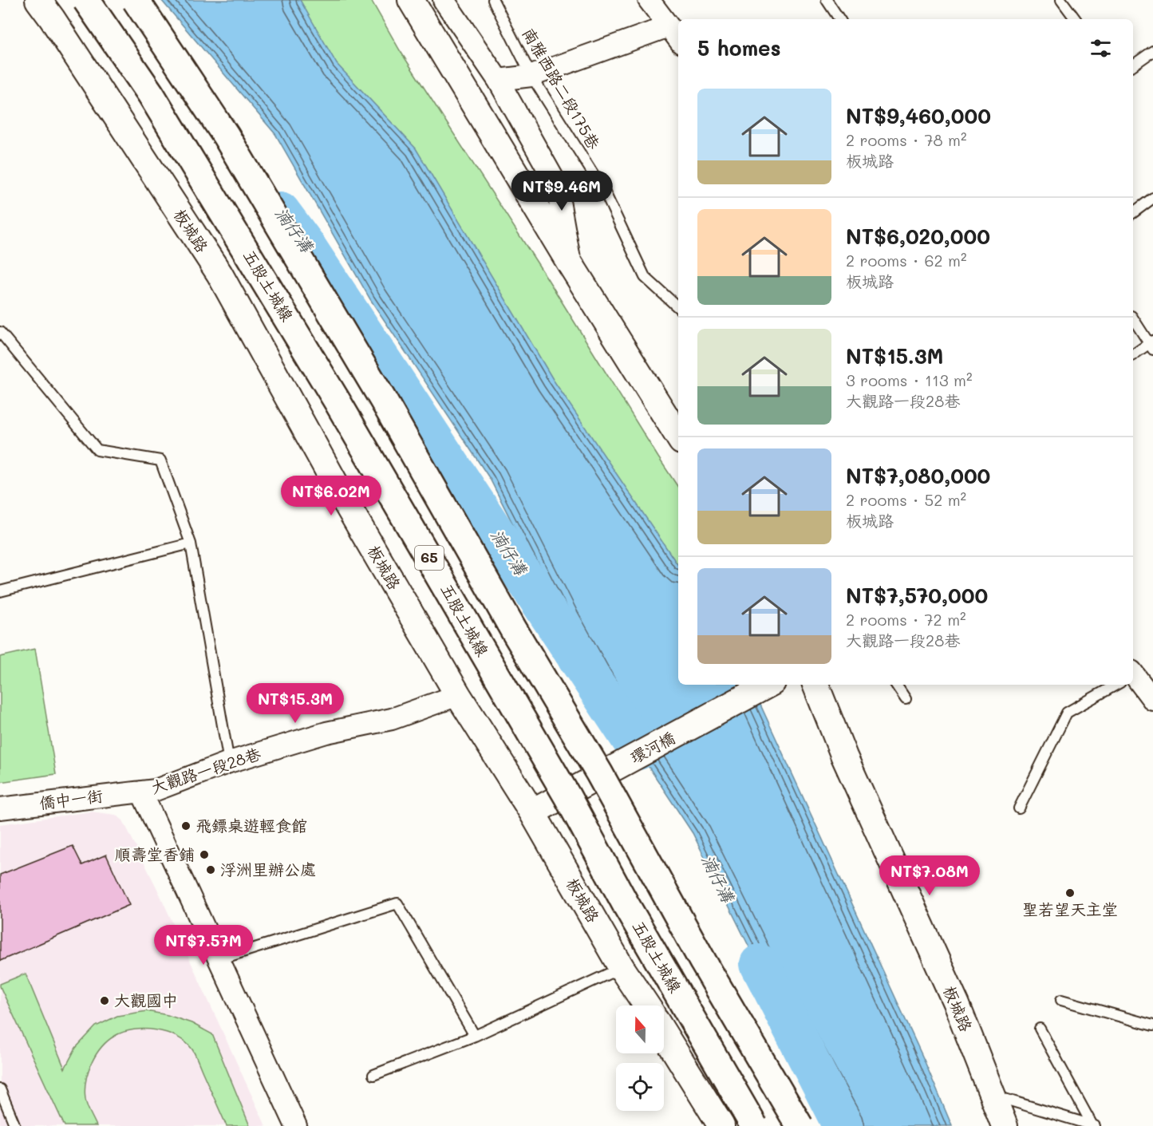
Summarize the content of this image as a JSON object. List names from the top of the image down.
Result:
{
  "streets": {
    "highway": ["五股土城線", "65"],
    "street": [
      "板城路",
      "環河橋",
      "大觀路一段28巷",
      "僑中一街"
    ],
    "lane": ["南雅西路二段175巷"]
  },
  "crossings": [
    ["板城路", "環河橋"],
    ["板城路", "大觀路一段28巷"],
    ["大觀路一段28巷", "僑中一街"]
  ],
  "water": ["湳仔溝"],
  "places": [
    "飛鏢桌遊輕食館",
    "順壽堂香鋪",
    "浮洲里辦公處",
    "聖若望天主堂",
    "大觀國中"
  ],
  "north": "top",
  "page": {
    "heading": "5 homes",
    "list": [
      {
        "name": "NT$9,460,000",
        "note": "2 rooms · 78 m² · 板城路"
      },
      {
        "name": "NT$6,020,000",
        "note": "2 rooms · 62 m² · 板城路"
      },
      {
        "name": "NT$15.3M",
        "note": "3 rooms · 113 m² · 大觀路一段28巷"
      },
      {
        "name": "NT$7,080,000",
        "note": "2 rooms · 52 m² · 板城路"
      },
      {
        "name": "NT$7,570,000",
        "note": "2 rooms · 72 m² · 大觀路一段28巷"
      }
    ],
    "price": [
      "NT$9.46M",
      "NT$6.02M",
      "NT$15.3M",
      "NT$7.08M",
      "NT$7.57M"
    ]
  }
}
